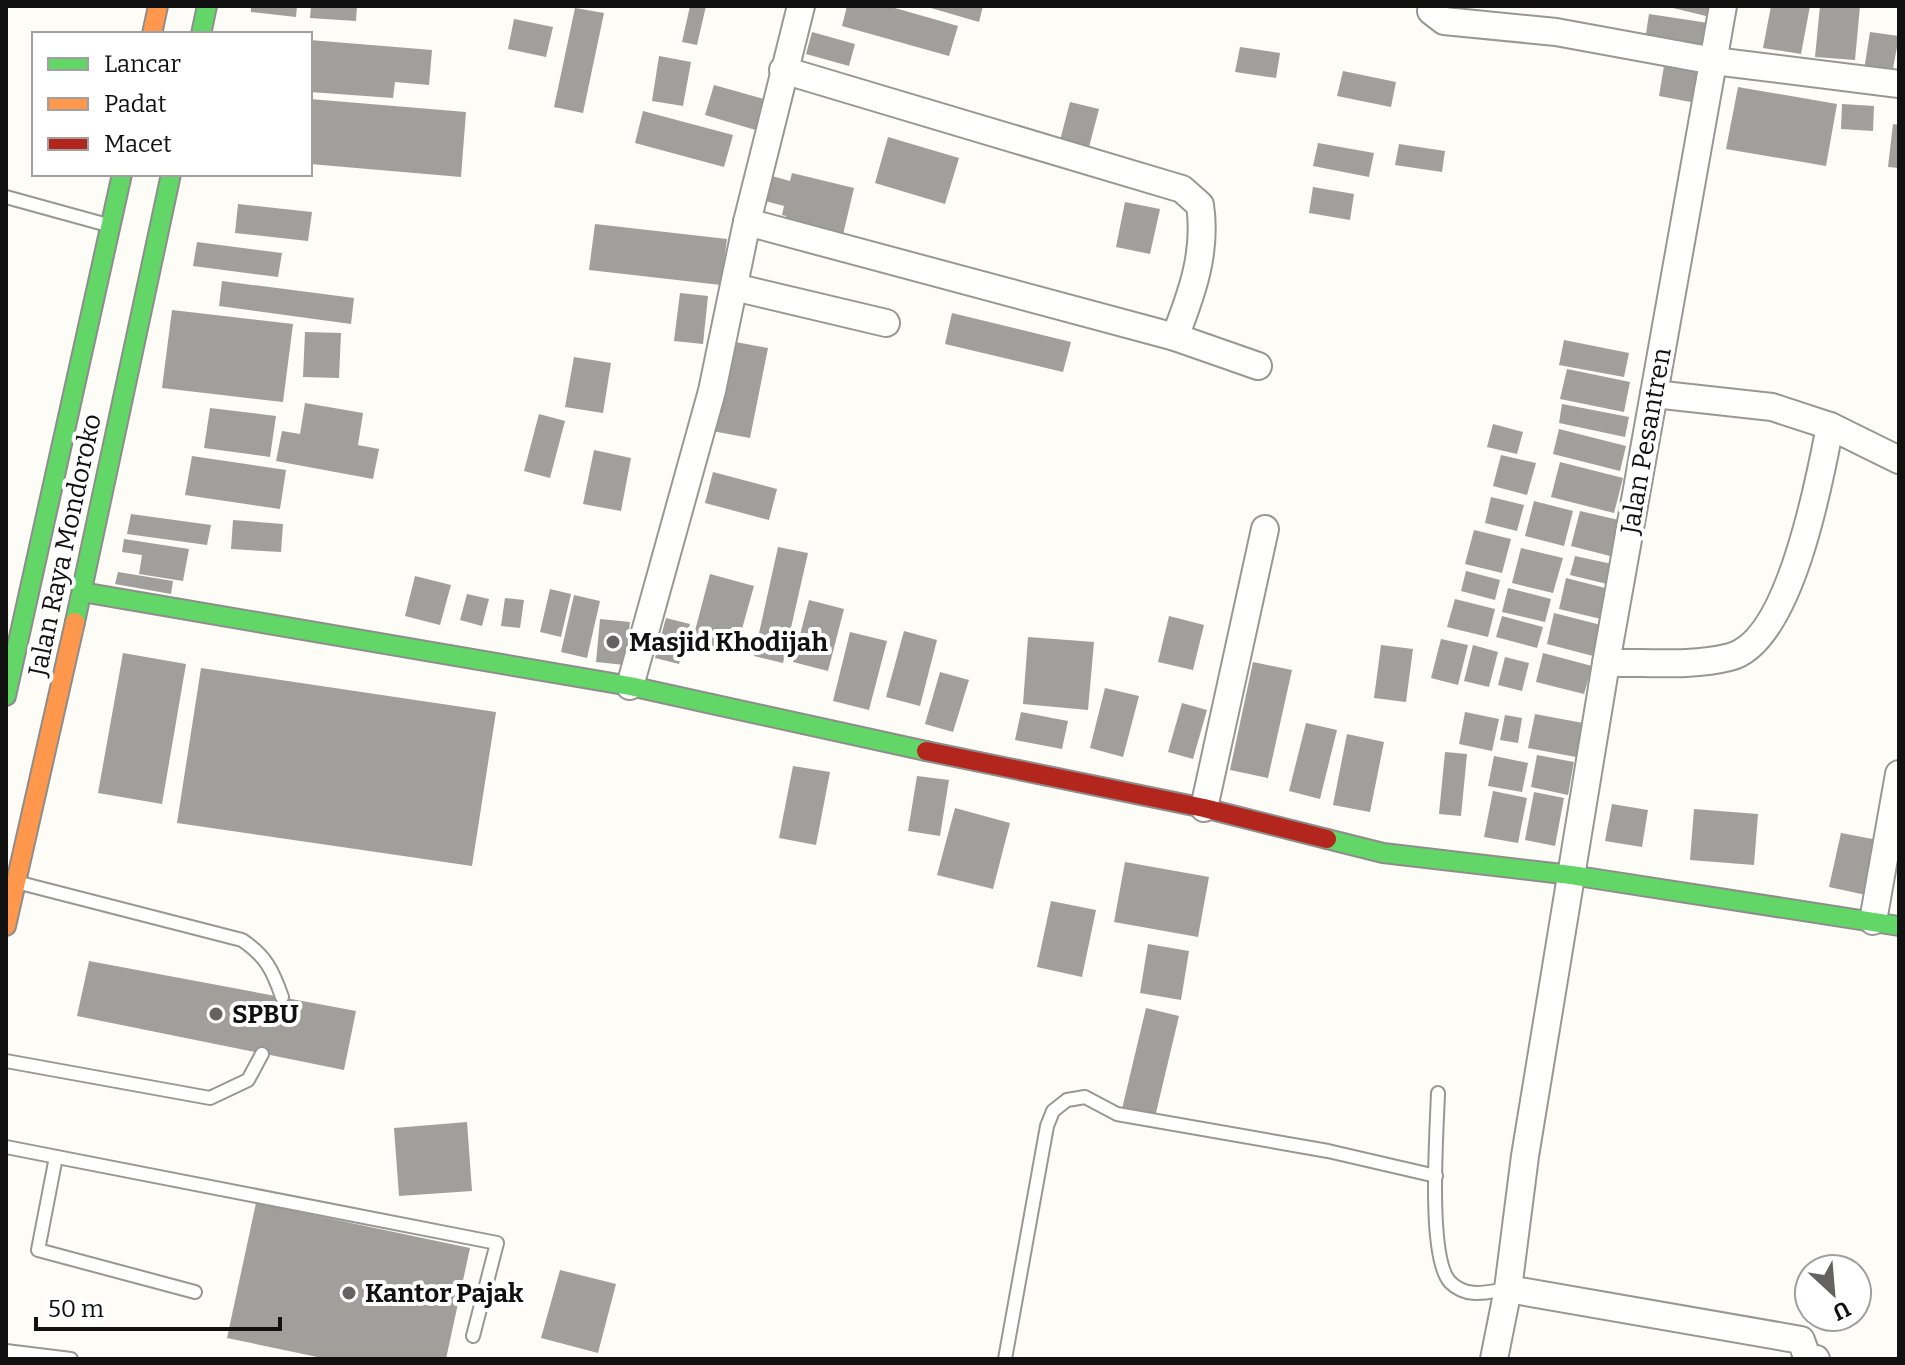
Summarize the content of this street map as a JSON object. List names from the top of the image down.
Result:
{
  "streets": {
    "main road": ["Jalan Raya Mondoroko"],
    "street": ["Jalan Pesantren"]
  },
  "places": ["Masjid Khodijah", "SPBU", "Kantor Pajak"],
  "legend": ["Lancar", "Padat", "Macet"],
  "scale_bar": "50 m",
  "north": "bottom right"
}
